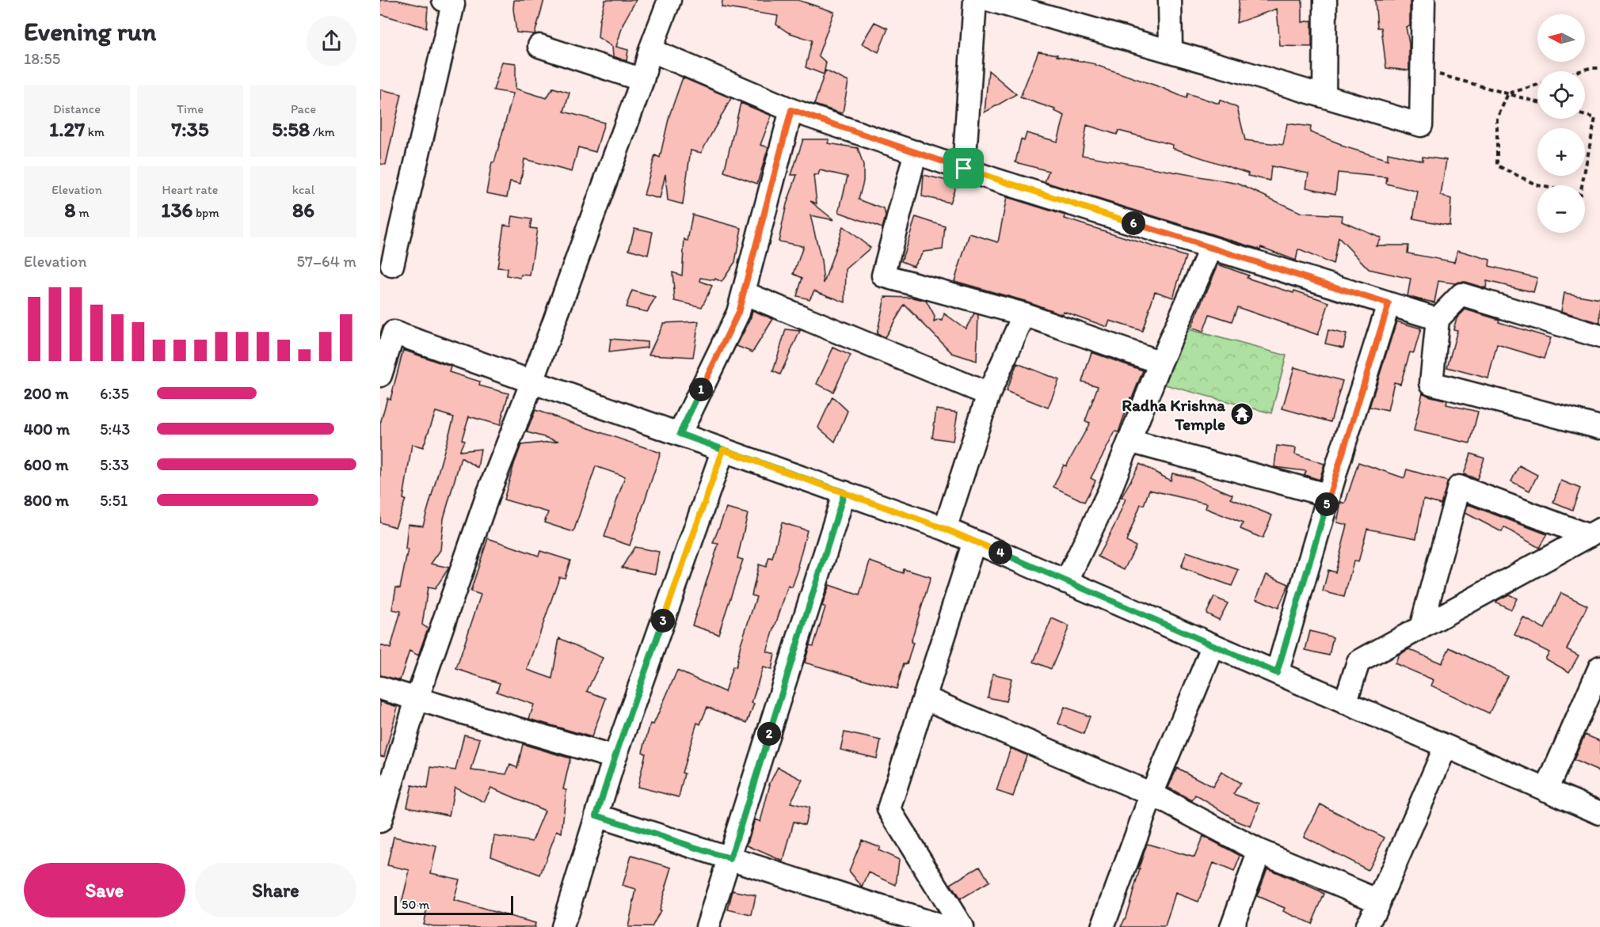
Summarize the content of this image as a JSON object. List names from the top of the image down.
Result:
{
  "places": {
    "temple": ["Radha Krishna Temple"]
  },
  "scale_bar": "50 m",
  "north": "left",
  "page": {
    "heading": ["Evening run", "18:55"],
    "map_buttons": ["+", "−"],
    "stats": [
      ["Distance", "1.27 km"],
      ["Time", "7:35"],
      ["Pace", "5:58 /km"],
      ["Elevation", "8 m"],
      ["Heart rate", "136 bpm"],
      ["kcal", "86"]
    ],
    "pins": [
      "6",
      "1",
      "5",
      "4",
      "3",
      "2"
    ],
    "chart": ["Elevation", "57–64 m"],
    "list": [
      {
        "name": "200 m",
        "note": "6:35"
      },
      {
        "name": "400 m",
        "note": "5:43"
      },
      {
        "name": "600 m",
        "note": "5:33"
      },
      {
        "name": "800 m",
        "note": "5:51"
      }
    ],
    "buttons": ["Save", "Share"],
    "scale": "50 m"
  }
}
